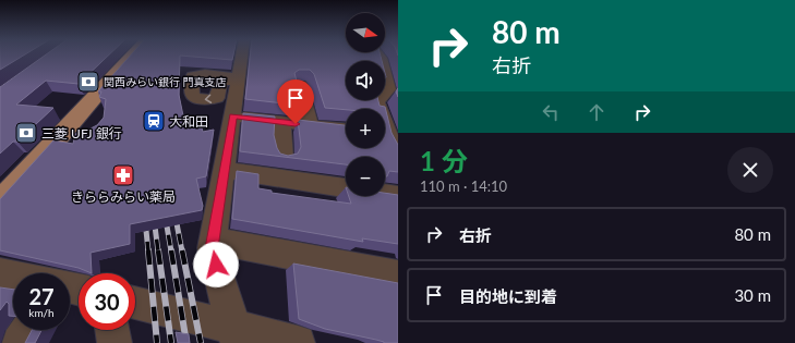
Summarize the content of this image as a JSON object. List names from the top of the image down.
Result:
{
  "places": {
    "bank": ["関西みらい銀行 門真支店", "三菱 UFJ 銀行"],
    "station": ["大和田"],
    "pharmacy": ["きららみらい薬局"]
  },
  "north": "right",
  "page": {
    "turn": ["80 m", "右折"],
    "map_buttons": ["+", "−"],
    "heading": ["1 分", "110 m · 14:10"],
    "list": [
      {
        "name": "右折",
        "value": "80 m"
      },
      {
        "name": "目的地に到着",
        "value": "30 m"
      }
    ],
    "speed": "27 km/h",
    "limit": "30"
  }
}
